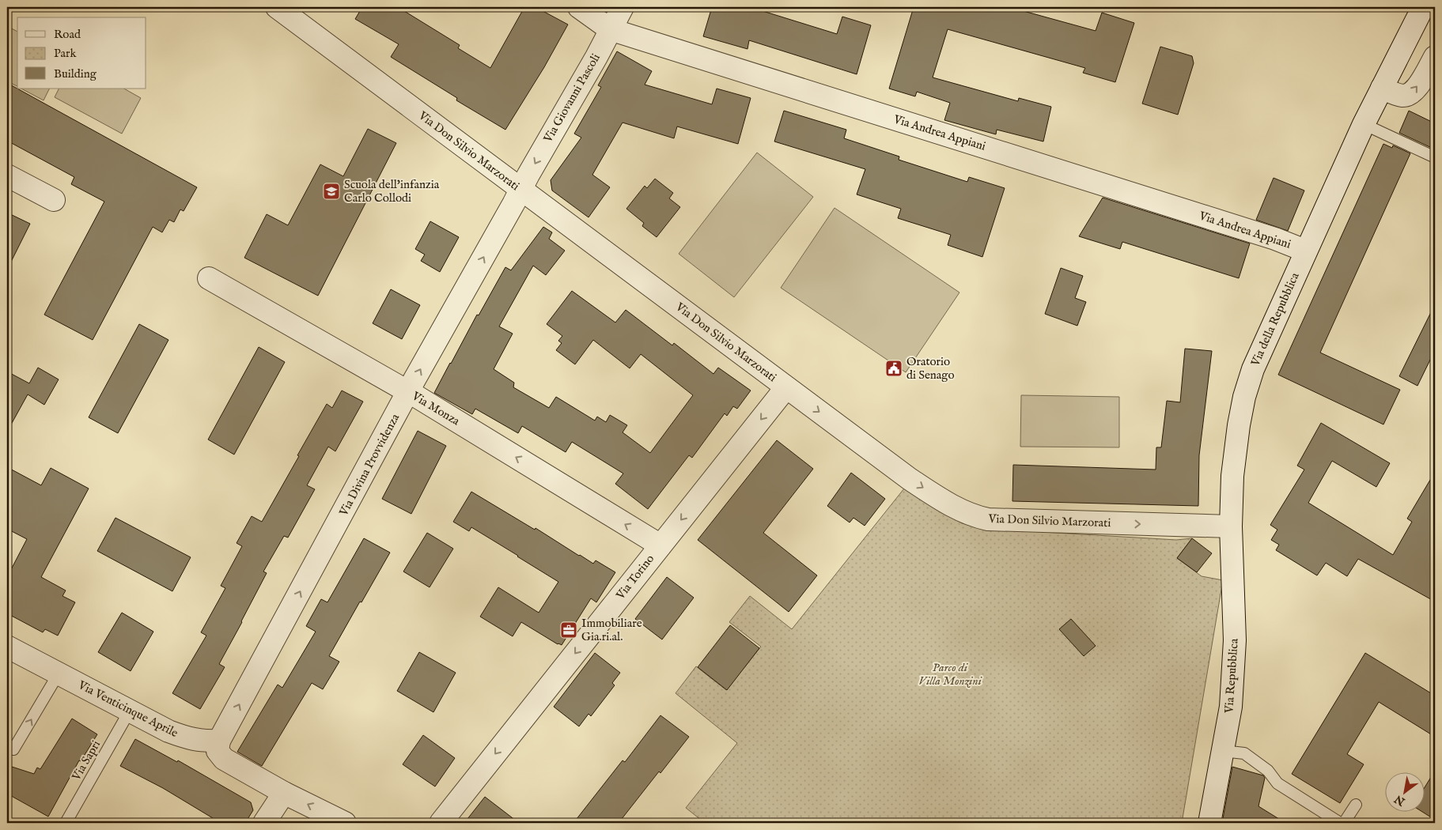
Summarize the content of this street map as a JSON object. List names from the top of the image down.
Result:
{
  "streets": {
    "street": [
      "Via Giovanni Pascoli",
      "Via Andrea Appiani",
      "Via Don Silvio Marzorati",
      "Via della Repubblica",
      "Via Monza",
      "Via Divina Provvidenza",
      "Via Torino",
      "Via Repubblica",
      "Via Venticinque Aprile"
    ],
    "lane": ["Via Sapri"]
  },
  "crossings": [
    ["Via Giovanni Pascoli", "Via Andrea Appiani"],
    ["Via Giovanni Pascoli", "Via Don Silvio Marzorati"],
    ["Via Giovanni Pascoli", "Via Divina Provvidenza"],
    ["Via Andrea Appiani", "Via della Repubblica"],
    ["Via Don Silvio Marzorati", "Via della Repubblica"],
    ["Via Don Silvio Marzorati", "Via Divina Provvidenza"],
    ["Via Don Silvio Marzorati", "Via Torino"],
    ["Via Don Silvio Marzorati", "Via Repubblica"],
    ["Via della Repubblica", "Via Repubblica"],
    ["Via Monza", "Via Divina Provvidenza"],
    ["Via Monza", "Via Torino"],
    ["Via Divina Provvidenza", "Via Venticinque Aprile"],
    ["Via Venticinque Aprile", "Via Sapri"]
  ],
  "one_way": [
    "Via Giovanni Pascoli",
    "Via Don Silvio Marzorati",
    "Via Monza",
    "Via Divina Provvidenza",
    "Via Torino"
  ],
  "parks": ["Parco di Villa Monzini"],
  "places": {
    "school or university": ["Scuola dell'infanzia Carlo Collodi"],
    "public building": ["Oratorio di Senago"],
    "office": ["Immobiliare Gia.ri.al."]
  },
  "legend": ["Road", "Park", "Building"],
  "north": "bottom left"
}
